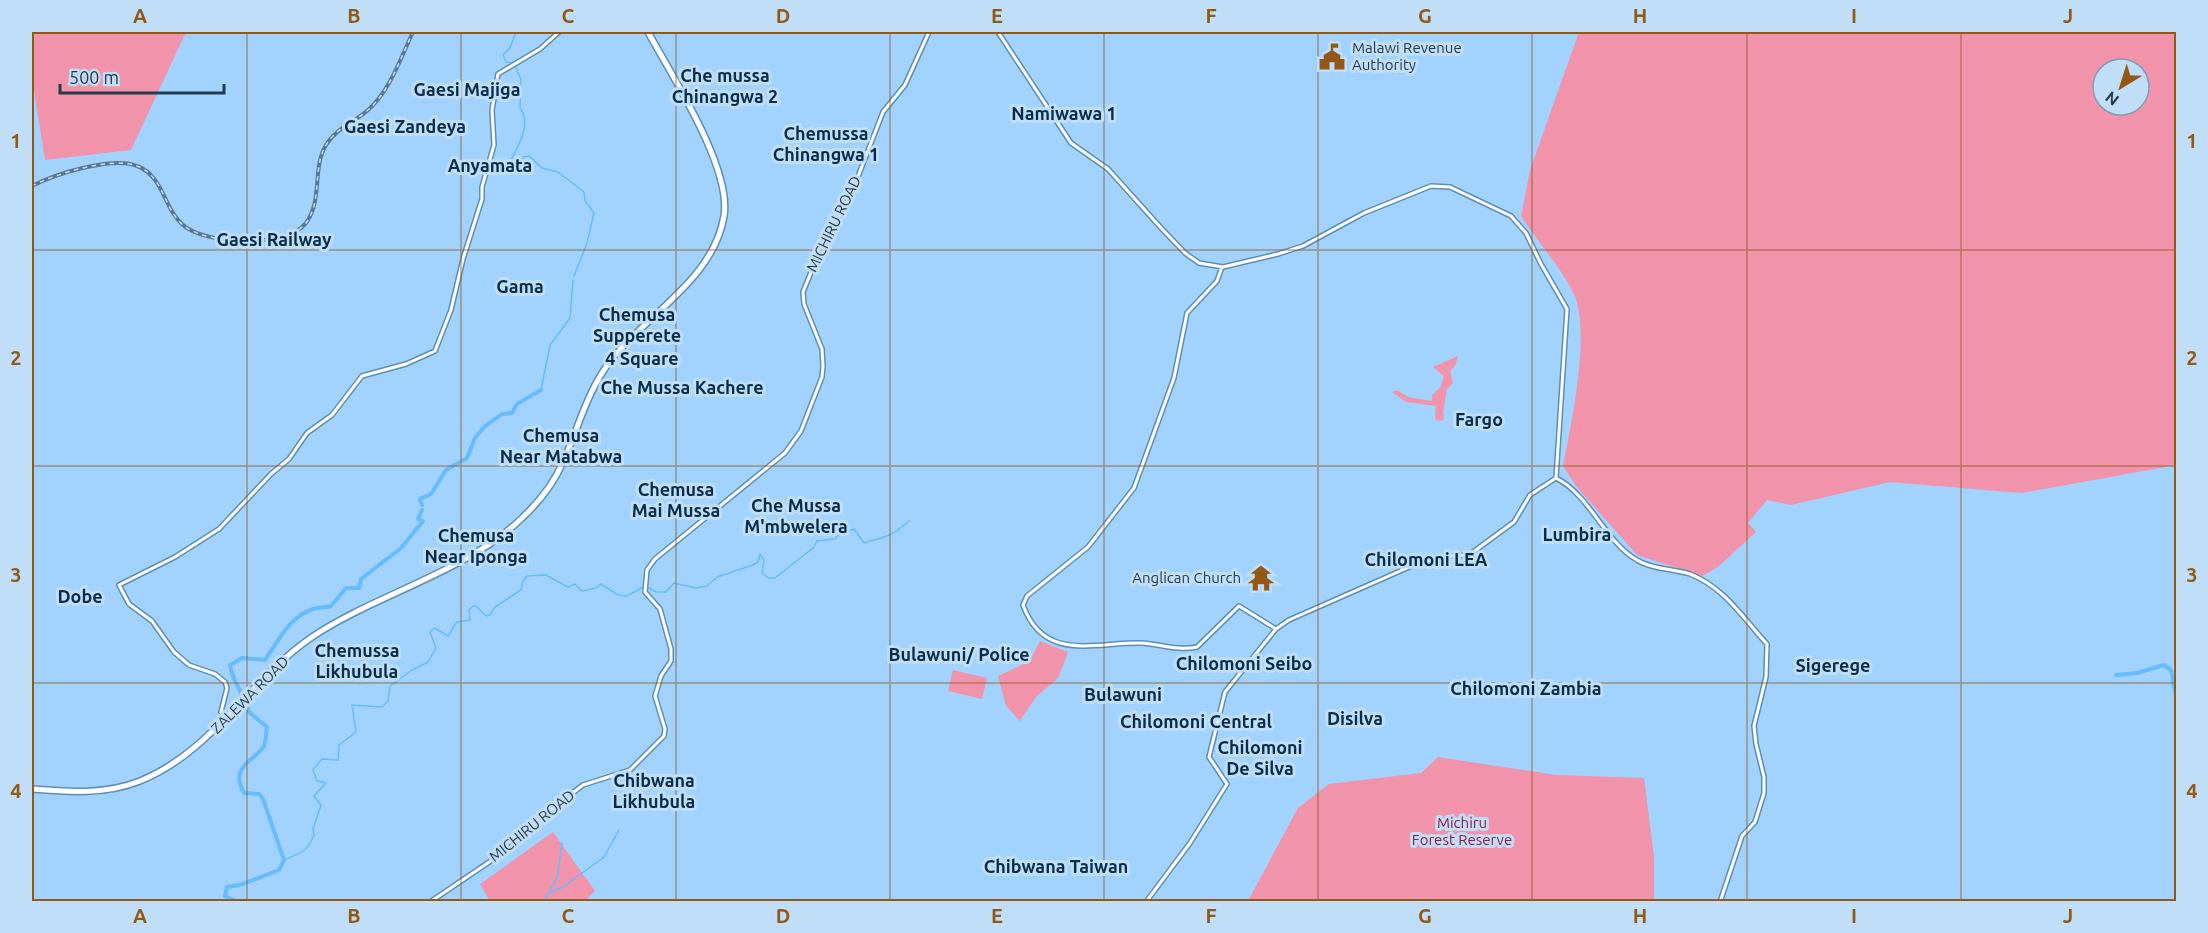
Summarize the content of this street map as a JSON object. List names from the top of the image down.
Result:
{
  "streets": {
    "highway": ["ZALEWA ROAD"],
    "street": ["MICHIRU ROAD"]
  },
  "districts": [
    "Che mussa Chinangwa 2",
    "Gaesi Majiga",
    "Namiwawa 1",
    "Gaesi Zandeya",
    "Chemussa Chinangwa 1",
    "Anyamata",
    "Gaesi Railway",
    "Gama",
    "Chemusa Supperete",
    "4 Square",
    "Che Mussa Kachere",
    "Fargo",
    "Chemusa Near Matabwa",
    "Chemusa Mai Mussa",
    "Che Mussa M'mbwelera",
    "Lumbira",
    "Chemusa Near Iponga",
    "Chilomoni LEA",
    "Dobe",
    "Chemussa Likhubula",
    "Bulawuni/ Police",
    "Chilomoni Seibo",
    "Sigerege",
    "Chilomoni Zambia",
    "Bulawuni",
    "Disilva",
    "Chilomoni Central",
    "Chilomoni De Silva",
    "Chibwana Likhubula",
    "Chibwana Taiwan"
  ],
  "parks": ["Michiru Forest Reserve"],
  "places": {
    "public building": ["Malawi Revenue Authority"],
    "temple": ["Anglican Church"]
  },
  "scale_bar": "500 m",
  "north": "bottom left",
  "grid": {
    "columns": [
      "A",
      "B",
      "C",
      "D",
      "E",
      "F",
      "G",
      "H",
      "I",
      "J"
    ],
    "rows": [
      "1",
      "2",
      "3",
      "4"
    ]
  }
}
